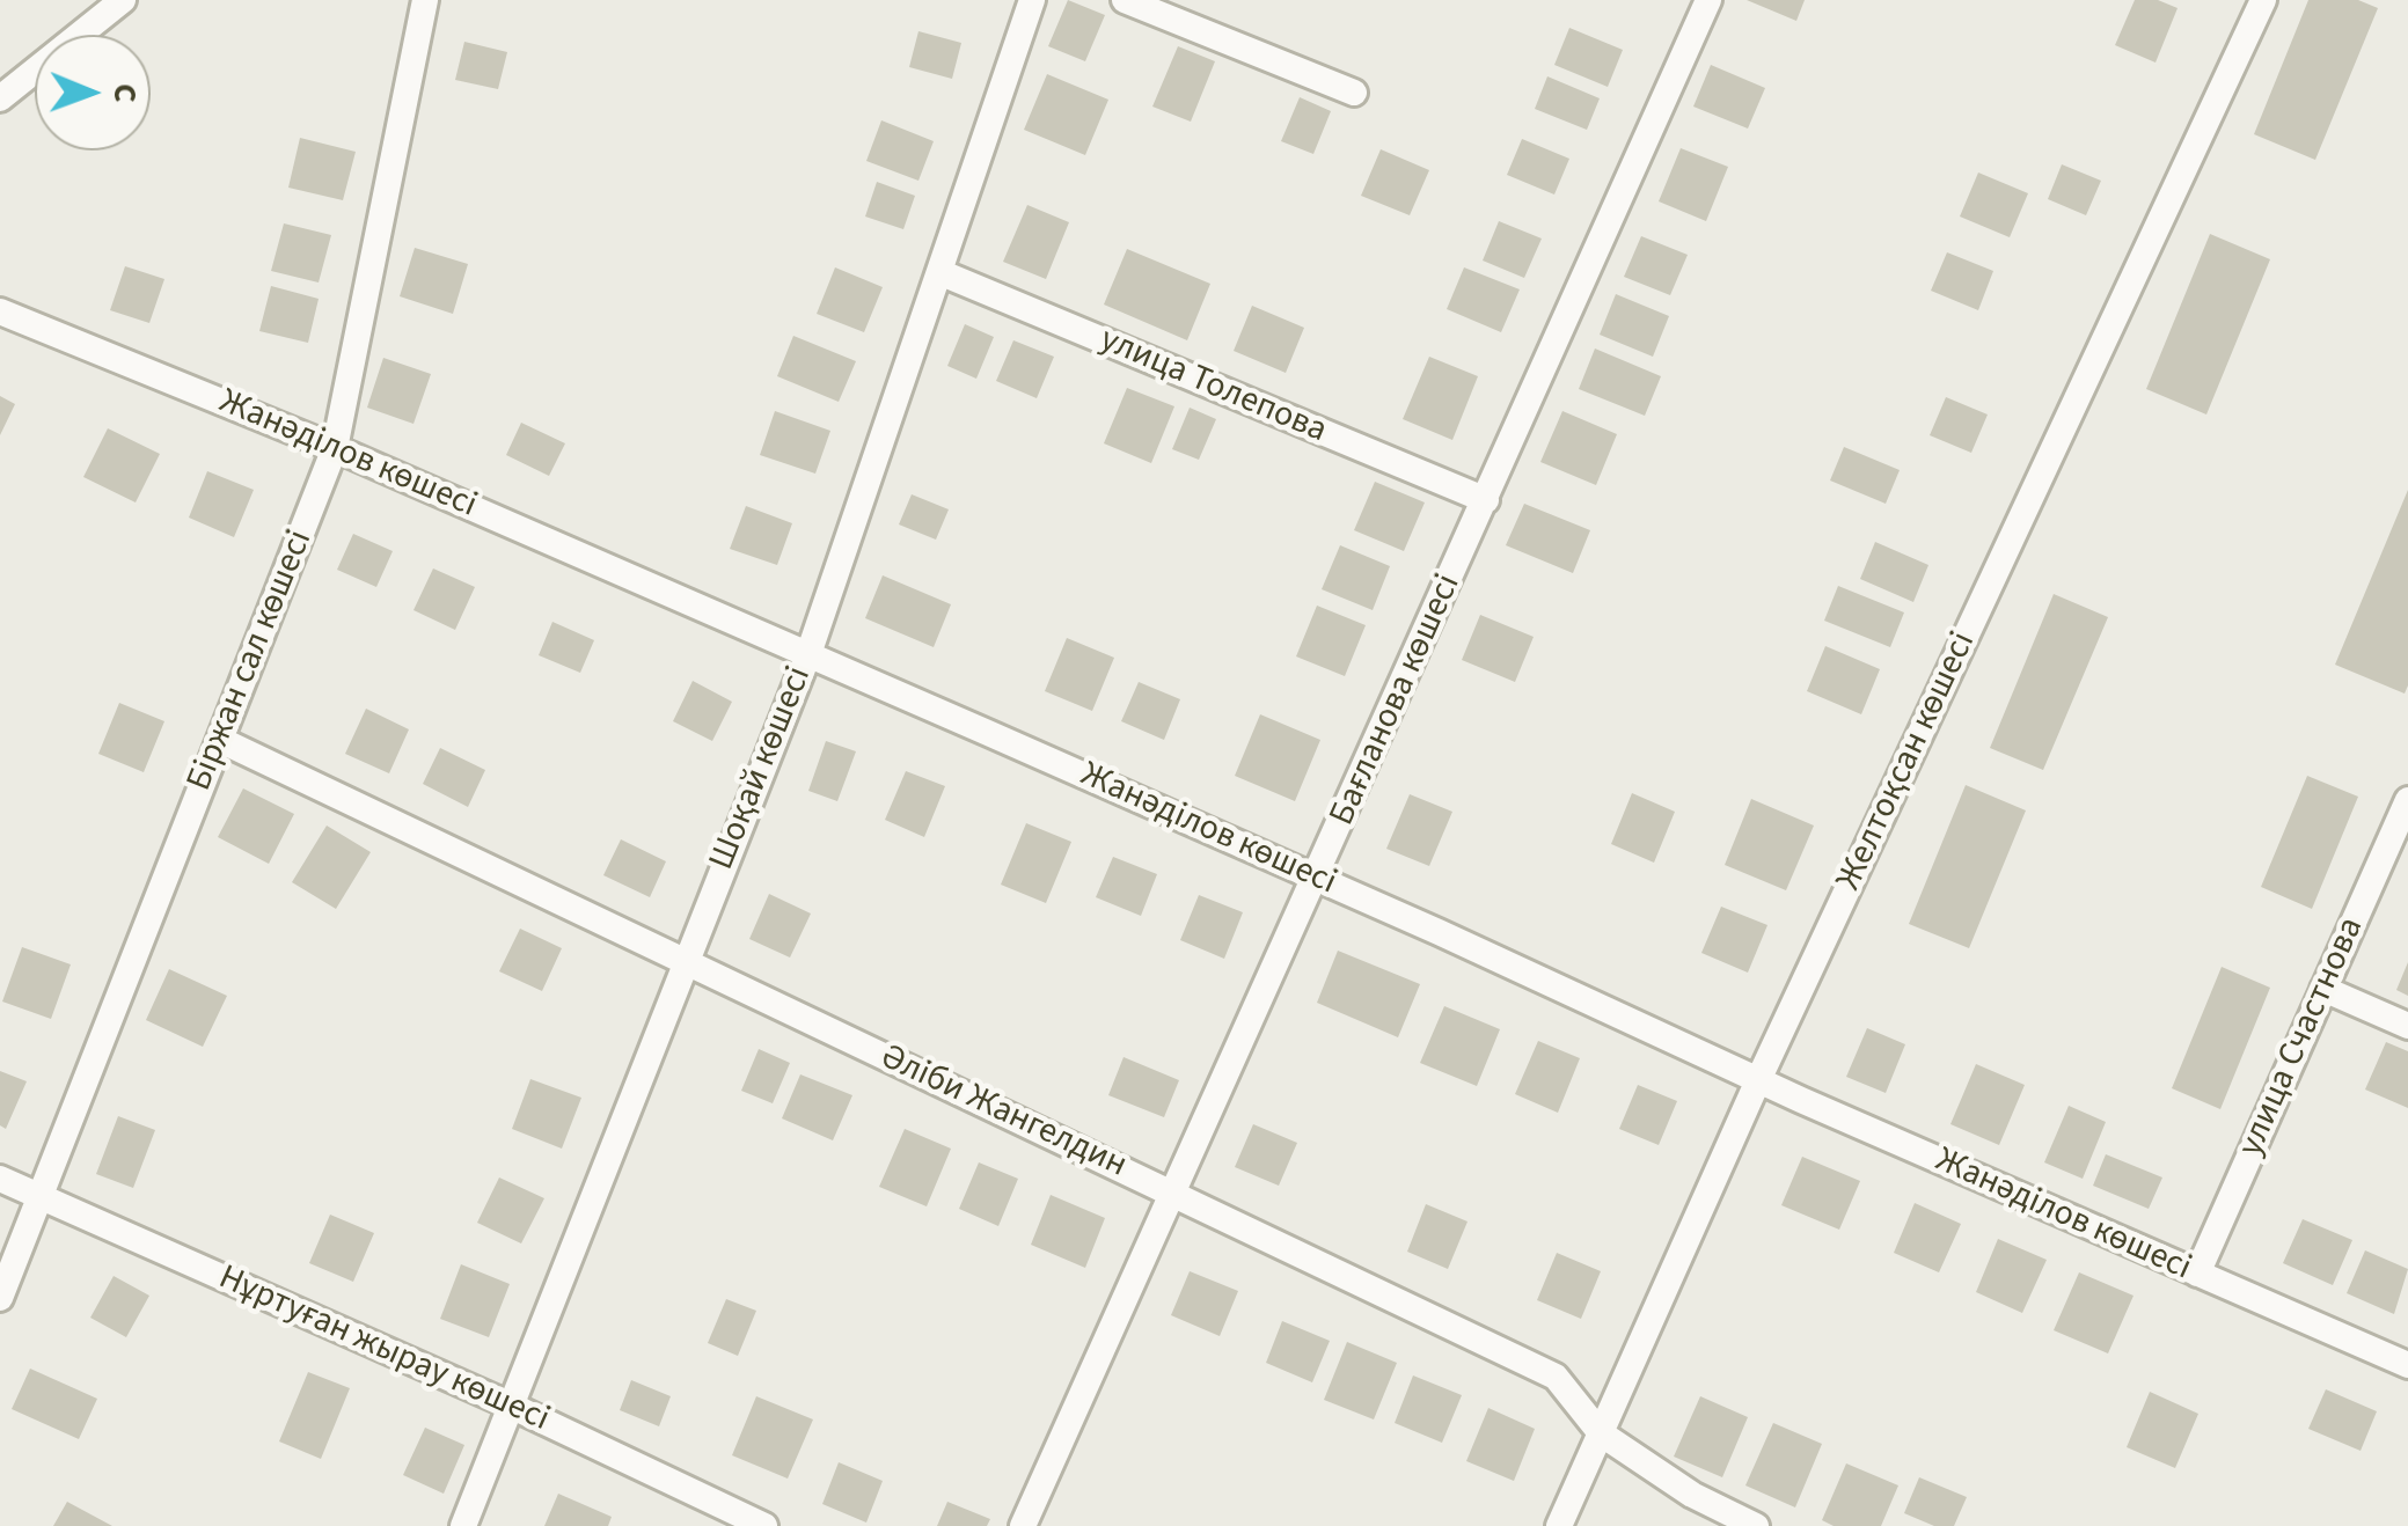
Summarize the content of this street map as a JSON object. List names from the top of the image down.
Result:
{
  "streets": {
    "street": [
      "улица Толепова",
      "Жанәділов көшесі",
      "Біржан сал көшесі",
      "Бағланова көшесі",
      "Желтоқсан көшесі",
      "Шоқай көшесі",
      "улица Счастнова",
      "Әліби Жангелдин",
      "Нұртуған жырау көшесі"
    ]
  },
  "crossings": [
    ["улица Толепова", "Бағланова көшесі"],
    ["улица Толепова", "Шоқай көшесі"],
    ["Жанәділов көшесі", "Біржан сал көшесі"],
    ["Жанәділов көшесі", "Бағланова көшесі"],
    ["Жанәділов көшесі", "Желтоқсан көшесі"],
    ["Жанәділов көшесі", "Шоқай көшесі"],
    ["Жанәділов көшесі", "улица Счастнова"],
    ["Біржан сал көшесі", "Әліби Жангелдин"],
    ["Біржан сал көшесі", "Нұртуған жырау көшесі"],
    ["Бағланова көшесі", "Әліби Жангелдин"],
    ["Желтоқсан көшесі", "Әліби Жангелдин"],
    ["Шоқай көшесі", "Әліби Жангелдин"],
    ["Шоқай көшесі", "Нұртуған жырау көшесі"]
  ],
  "north": "right"
}
